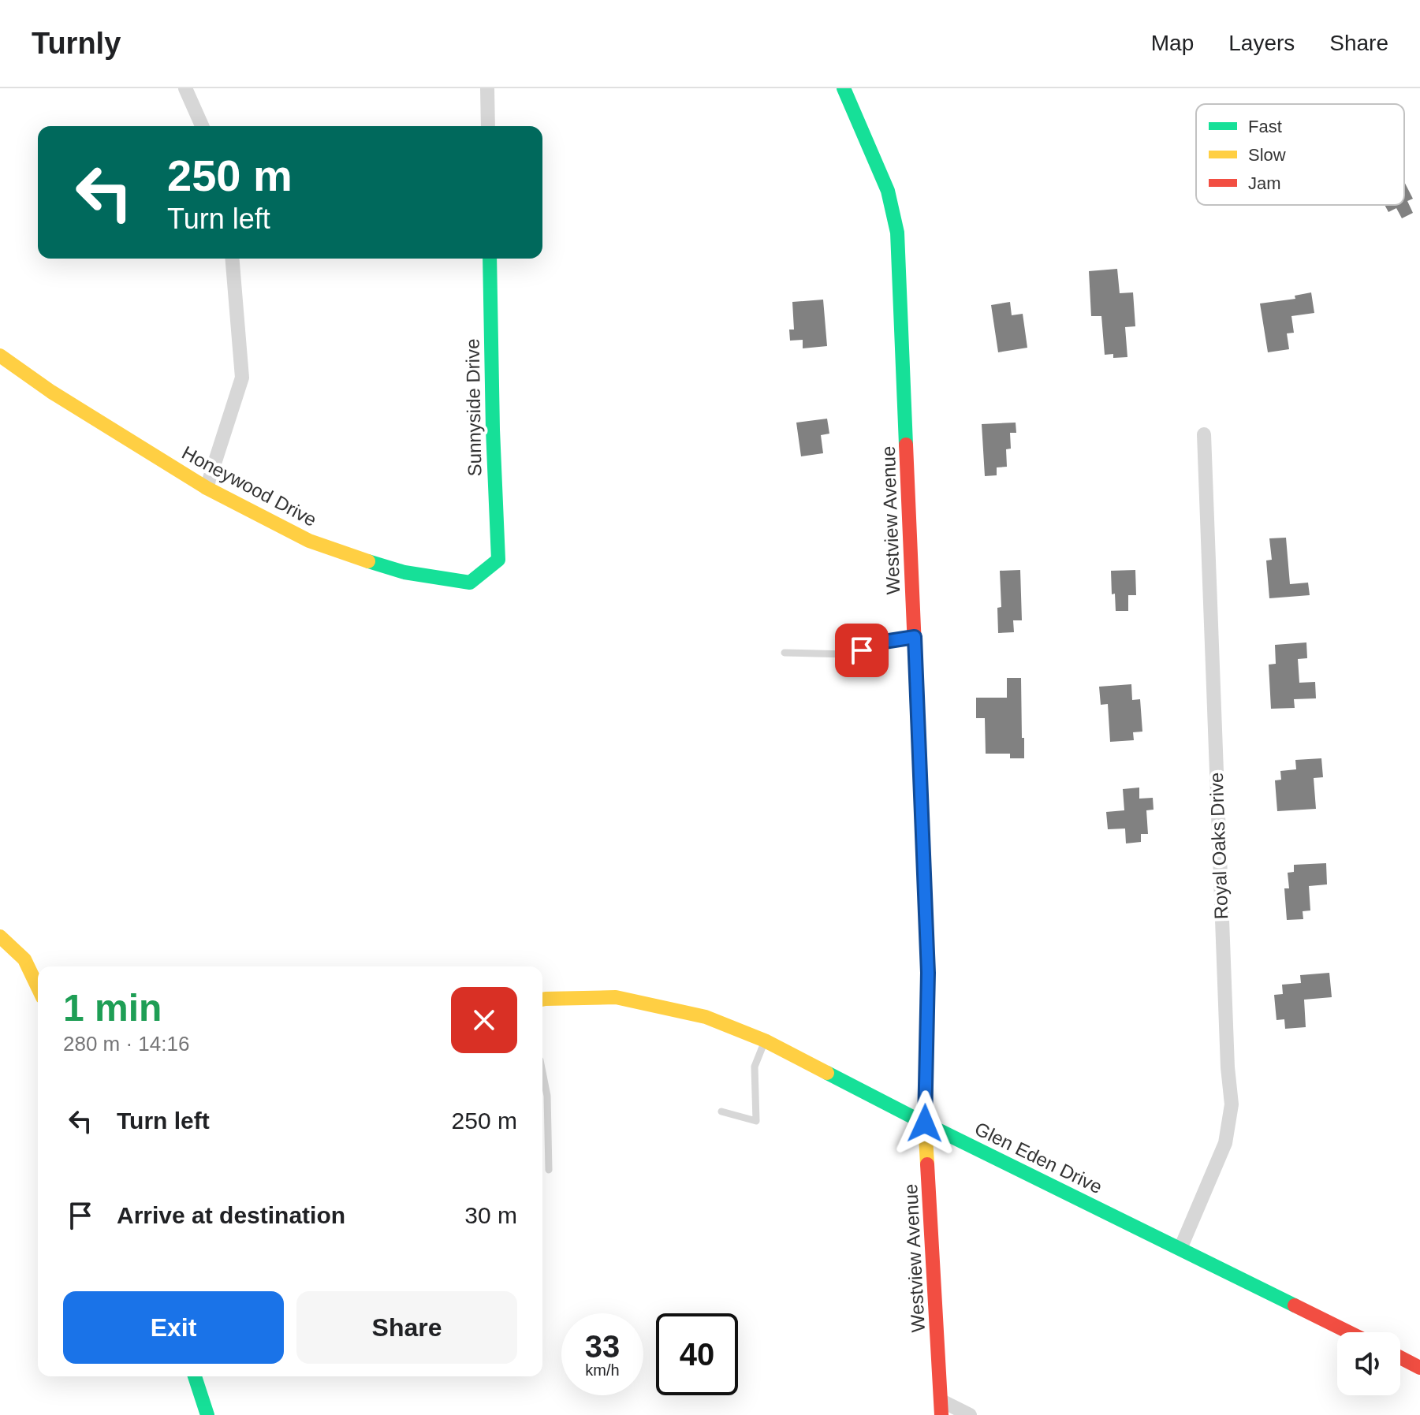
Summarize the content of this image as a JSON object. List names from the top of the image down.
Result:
{
  "streets": {
    "street": [
      "Sunnyside Drive",
      "Honeywood Drive",
      "Westview Avenue",
      "Royal Oaks Drive",
      "Glen Eden Drive"
    ]
  },
  "crossings": [
    ["Sunnyside Drive", "Honeywood Drive"],
    ["Westview Avenue", "Glen Eden Drive"],
    ["Royal Oaks Drive", "Glen Eden Drive"]
  ],
  "legend": ["Fast", "Slow", "Jam"],
  "page": {
    "header": "Turnly",
    "nav": ["Map", "Layers", "Share"],
    "turn": ["250 m", "Turn left"],
    "heading": ["1 min", "280 m · 14:16"],
    "list": [
      {
        "name": "Turn left",
        "value": "250 m"
      },
      {
        "name": "Arrive at destination",
        "value": "30 m"
      }
    ],
    "buttons": ["Exit", "Share"],
    "speed": "33 km/h",
    "limit": "40"
  }
}
